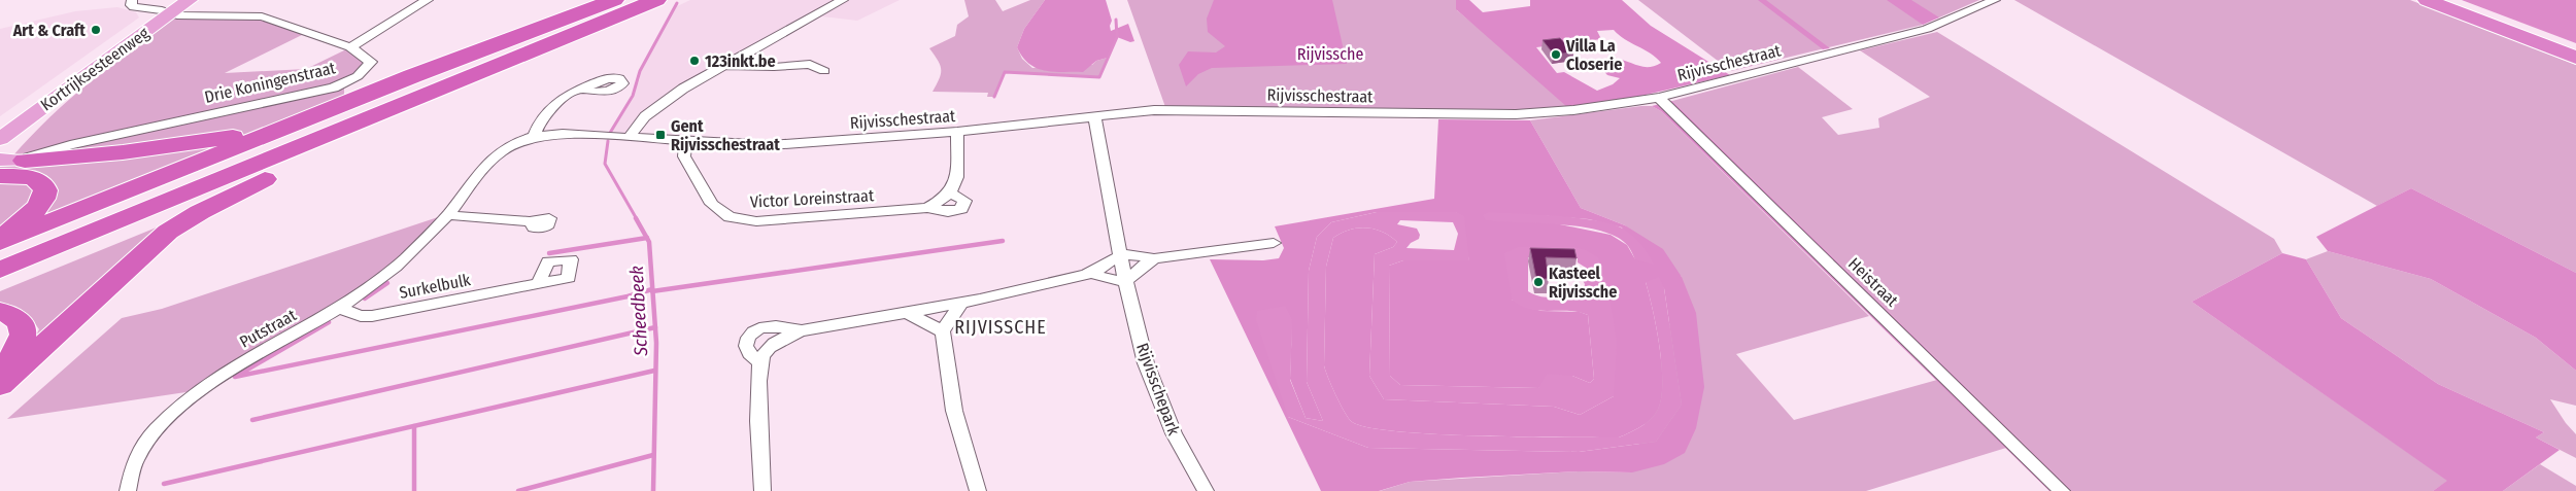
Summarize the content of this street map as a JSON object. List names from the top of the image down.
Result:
{
  "streets": {
    "main road": ["Kortrijksesteenweg"],
    "street": [
      "Rijvisschestraat",
      "Drie Koningenstraat",
      "Victor Loreinstraat",
      "Heistraat",
      "Surkelbulk",
      "Putstraat",
      "Rijvisschepark"
    ]
  },
  "crossings": [
    ["Rijvisschestraat", "Victor Loreinstraat"],
    ["Rijvisschestraat", "Heistraat"],
    ["Rijvisschestraat", "Putstraat"],
    ["Rijvisschestraat", "Rijvisschepark"],
    ["Kortrijksesteenweg", "Drie Koningenstraat"],
    ["Surkelbulk", "Putstraat"]
  ],
  "districts": ["RIJVISSCHE"],
  "water": ["Scheedbeek"],
  "parks": ["Rijvissche"],
  "places": {
    "other": [
      "Art & Craft",
      "Villa La Closerie",
      "123inkt.be",
      "Kasteel Rijvissche"
    ],
    "transit": ["Gent Rijvisschestraat"]
  }
}
